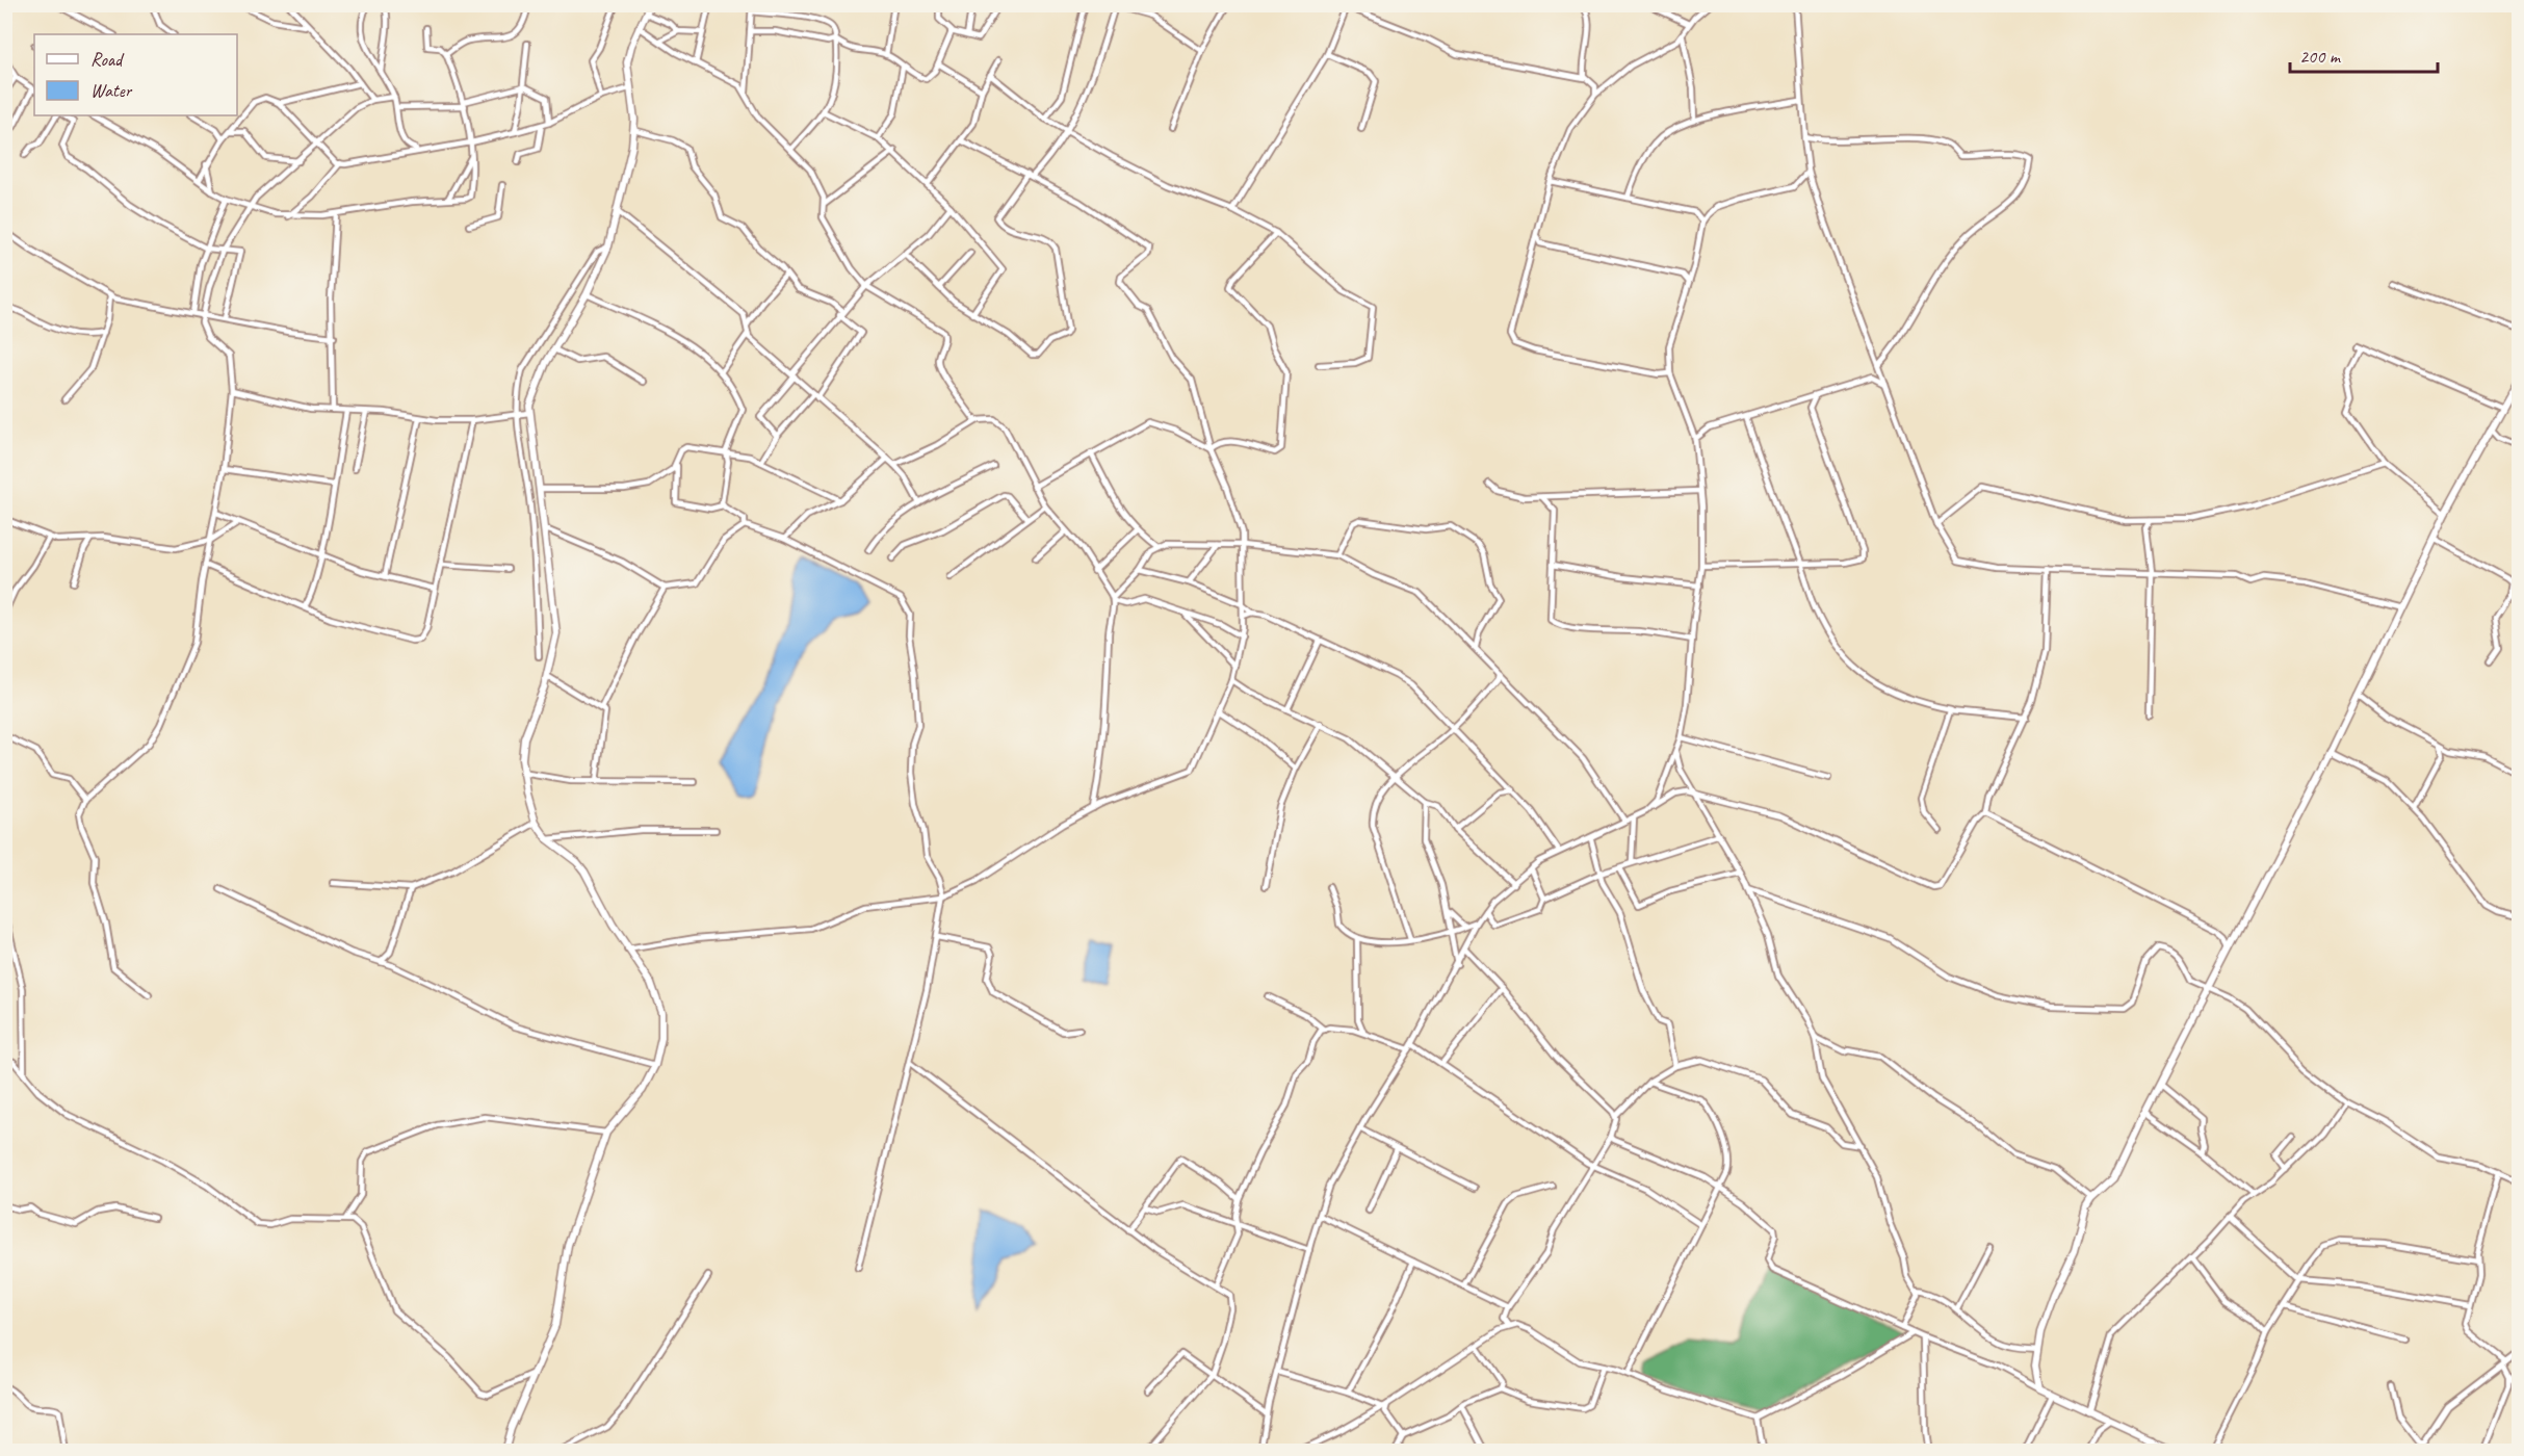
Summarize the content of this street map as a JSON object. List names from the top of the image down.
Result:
{
  "legend": ["Road", "Water"],
  "scale_bar": "200 m"
}
